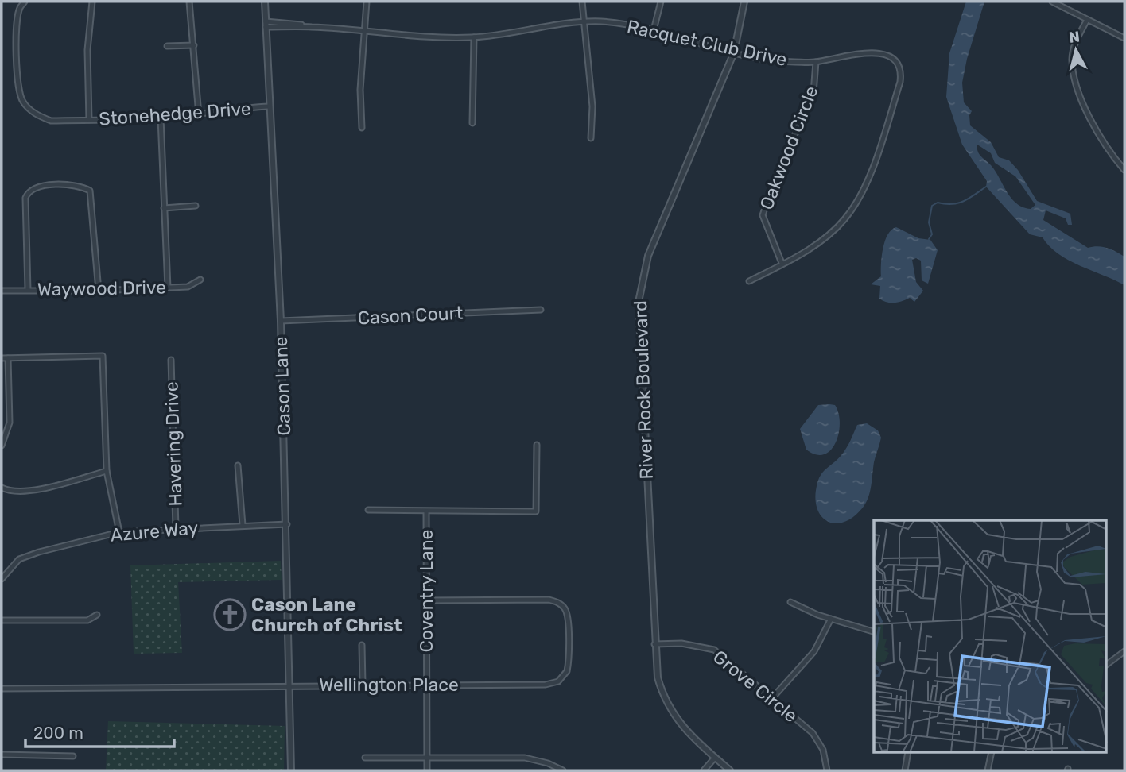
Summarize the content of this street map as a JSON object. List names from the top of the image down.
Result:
{
  "streets": {
    "street": [
      "Racquet Club Drive",
      "Stonehedge Drive",
      "Oakwood Circle",
      "Waywood Drive",
      "Cason Court",
      "Cason Lane",
      "River Rock Boulevard",
      "Havering Drive",
      "Azure Way",
      "Coventry Lane",
      "Wellington Place",
      "Grove Circle"
    ]
  },
  "crossings": [
    ["Racquet Club Drive", "Oakwood Circle"],
    ["Racquet Club Drive", "Cason Lane"],
    ["Racquet Club Drive", "River Rock Boulevard"],
    ["Stonehedge Drive", "Cason Lane"],
    ["Cason Court", "Cason Lane"],
    ["Cason Lane", "Azure Way"],
    ["Cason Lane", "Wellington Place"],
    ["River Rock Boulevard", "Grove Circle"],
    ["Havering Drive", "Azure Way"],
    ["Coventry Lane", "Wellington Place"]
  ],
  "places": {
    "church": ["Cason Lane Church of Christ"]
  },
  "scale_bar": "200 m",
  "north": "top"
}
